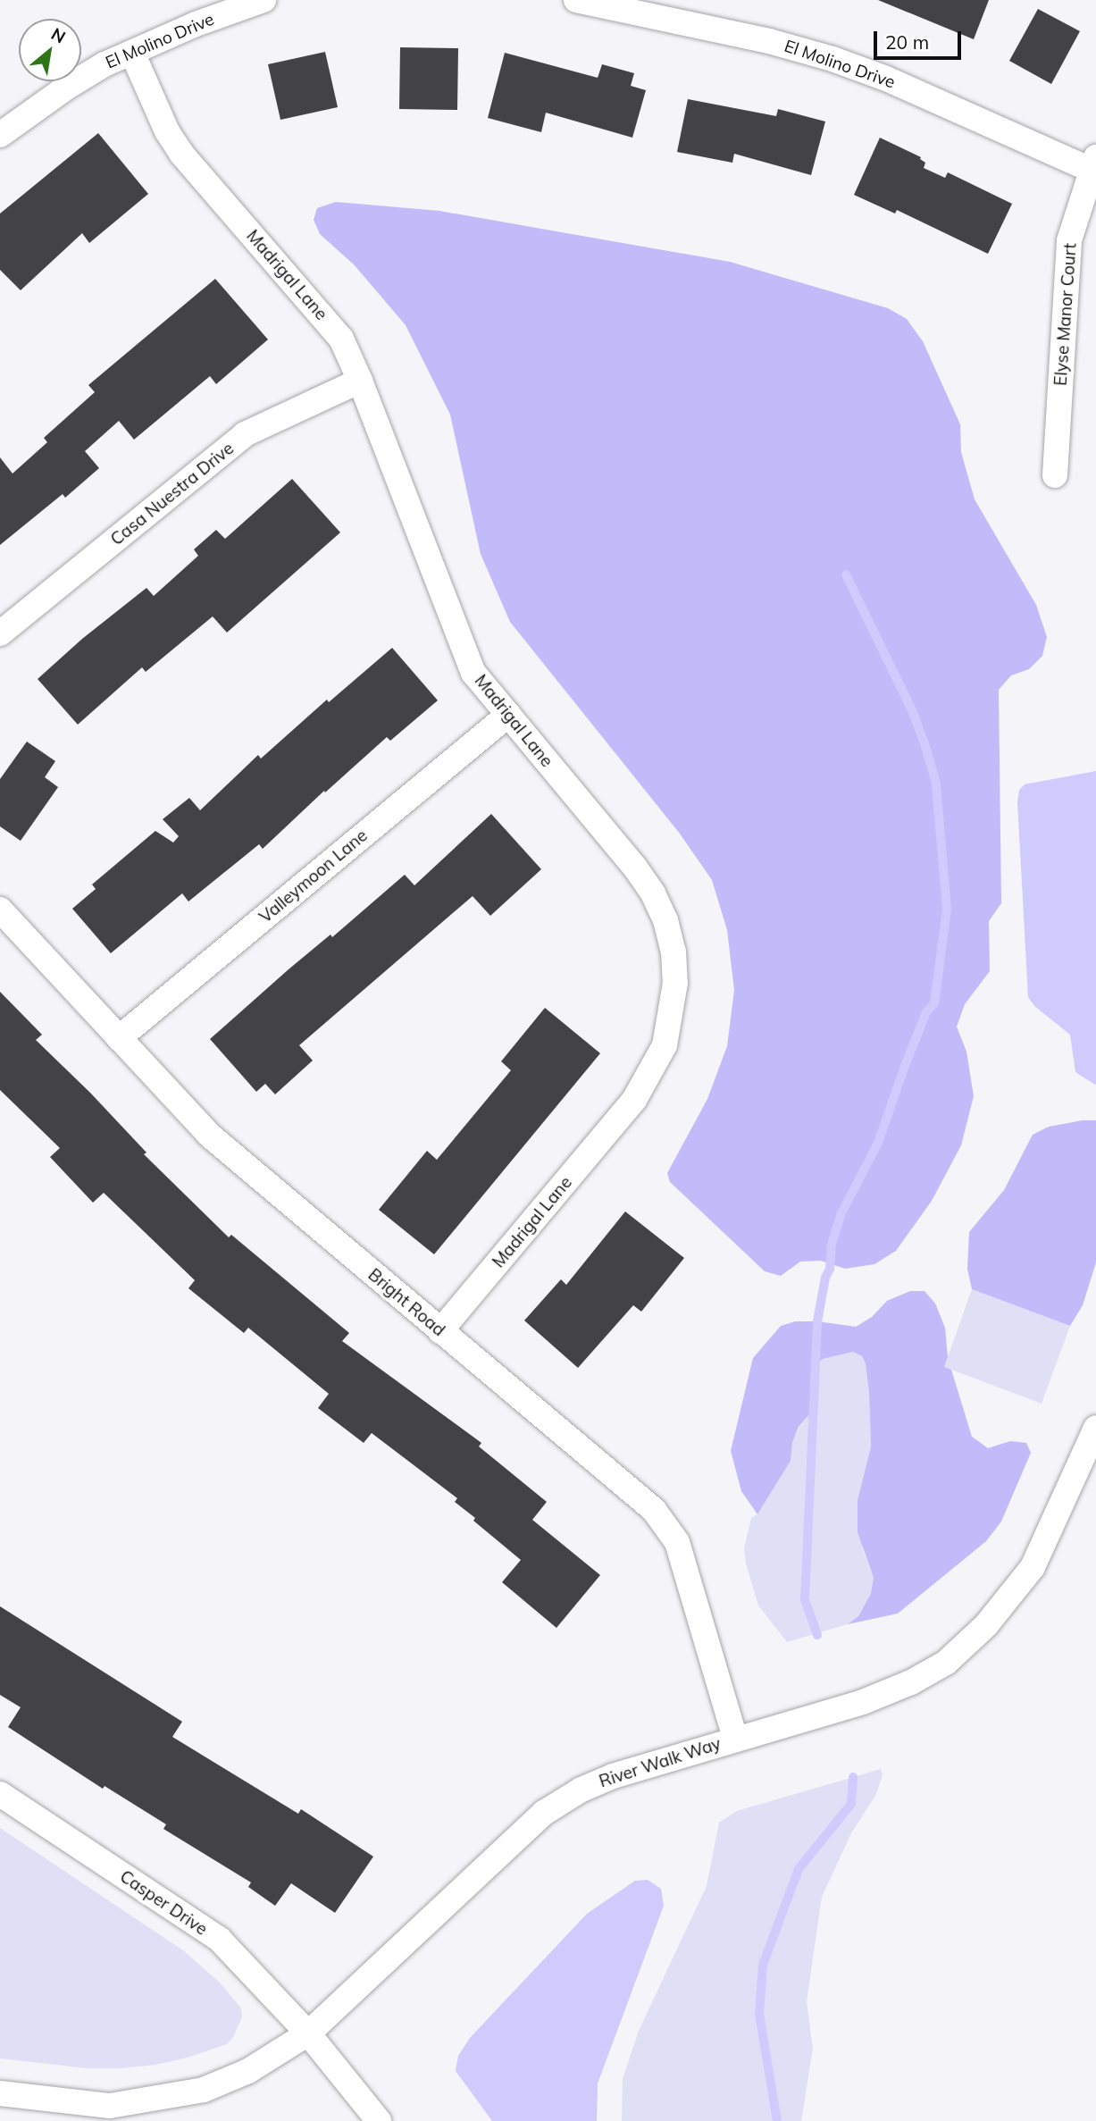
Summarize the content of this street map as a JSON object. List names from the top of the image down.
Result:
{
  "streets": {
    "street": [
      "El Molino Drive",
      "Madrigal Lane",
      "Elyse Manor Court",
      "Casa Nuestra Drive",
      "Valleymoon Lane",
      "Bright Road",
      "River Walk Way",
      "Casper Drive"
    ]
  },
  "crossings": [
    ["El Molino Drive", "Madrigal Lane"],
    ["El Molino Drive", "Elyse Manor Court"],
    ["Madrigal Lane", "Casa Nuestra Drive"],
    ["Madrigal Lane", "Valleymoon Lane"],
    ["Madrigal Lane", "Bright Road"],
    ["Valleymoon Lane", "Bright Road"],
    ["Bright Road", "River Walk Way"],
    ["River Walk Way", "Casper Drive"]
  ],
  "scale_bar": "20 m",
  "north": "top right"
}
